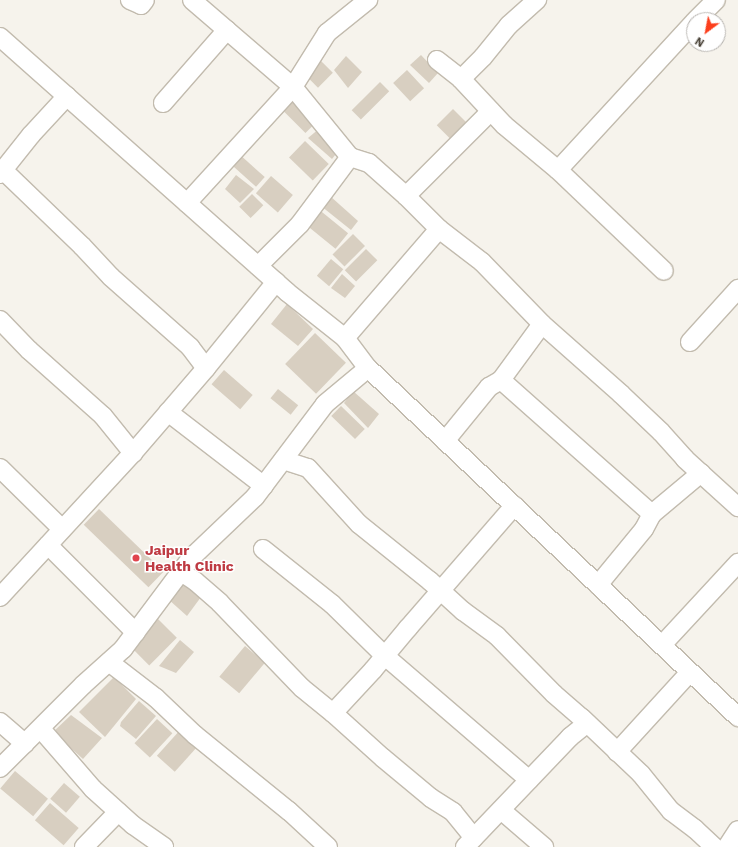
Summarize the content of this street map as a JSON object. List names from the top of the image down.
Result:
{
  "places": ["Jaipur Health Clinic"],
  "north": "bottom left"
}
